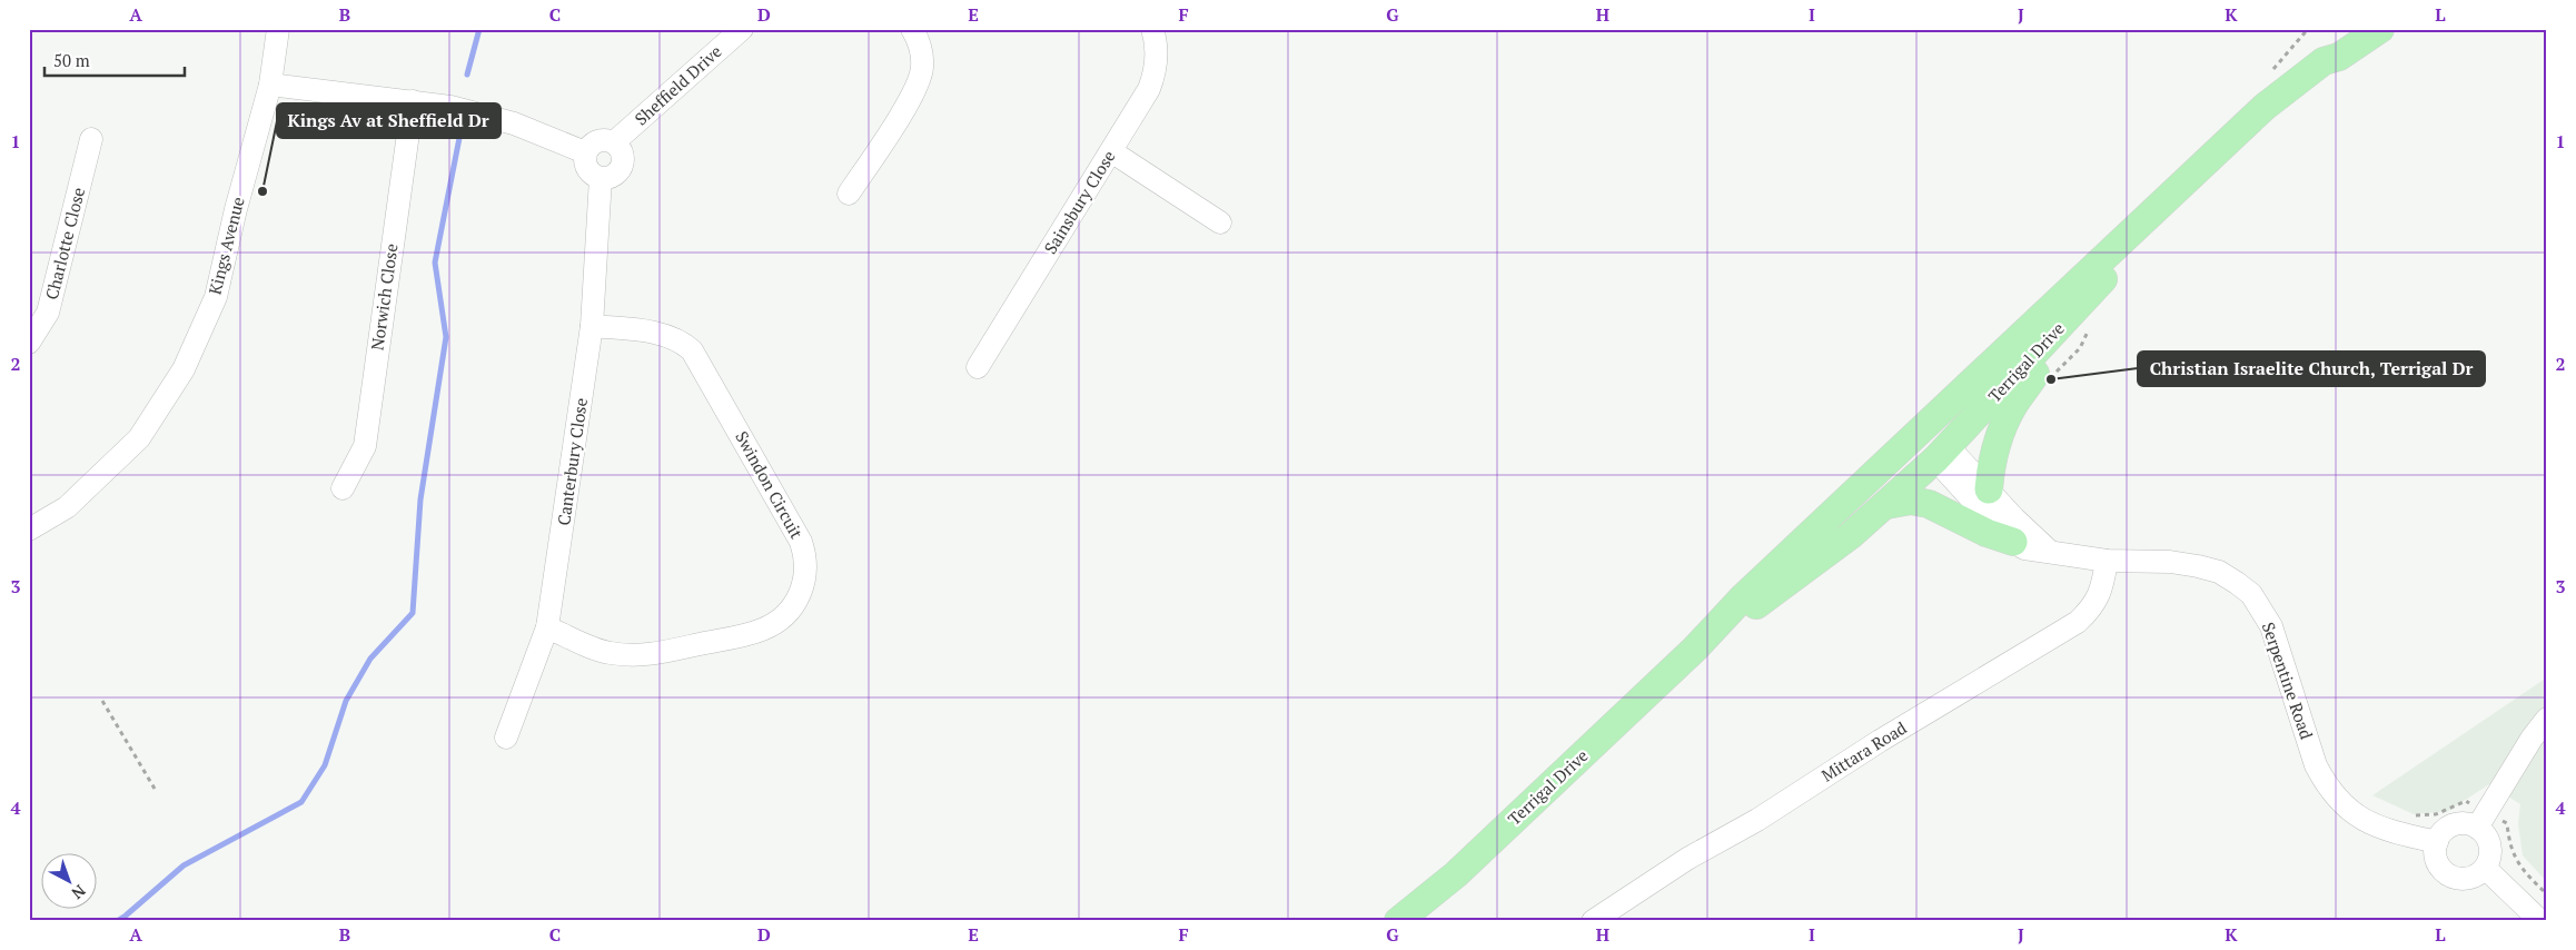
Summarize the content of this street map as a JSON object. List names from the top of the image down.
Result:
{
  "streets": {
    "main road": ["Terrigal Drive"],
    "street": [
      "Sheffield Drive",
      "Sainsbury Close",
      "Charlotte Close",
      "Kings Avenue",
      "Norwich Close",
      "Canterbury Close",
      "Swindon Circuit",
      "Serpentine Road",
      "Mittara Road"
    ]
  },
  "crossings": [
    ["Sheffield Drive", "Canterbury Close"],
    ["Terrigal Drive", "Serpentine Road"],
    ["Canterbury Close", "Swindon Circuit"],
    ["Serpentine Road", "Mittara Road"]
  ],
  "places": ["Kings Av at Sheffield Dr", "Christian Israelite Church, Terrigal Dr"],
  "scale_bar": "50 m",
  "north": "bottom right",
  "grid": {
    "columns": [
      "A",
      "B",
      "C",
      "D",
      "E",
      "F",
      "G",
      "H",
      "I",
      "J",
      "K",
      "L"
    ],
    "rows": [
      "1",
      "2",
      "3",
      "4"
    ]
  }
}
